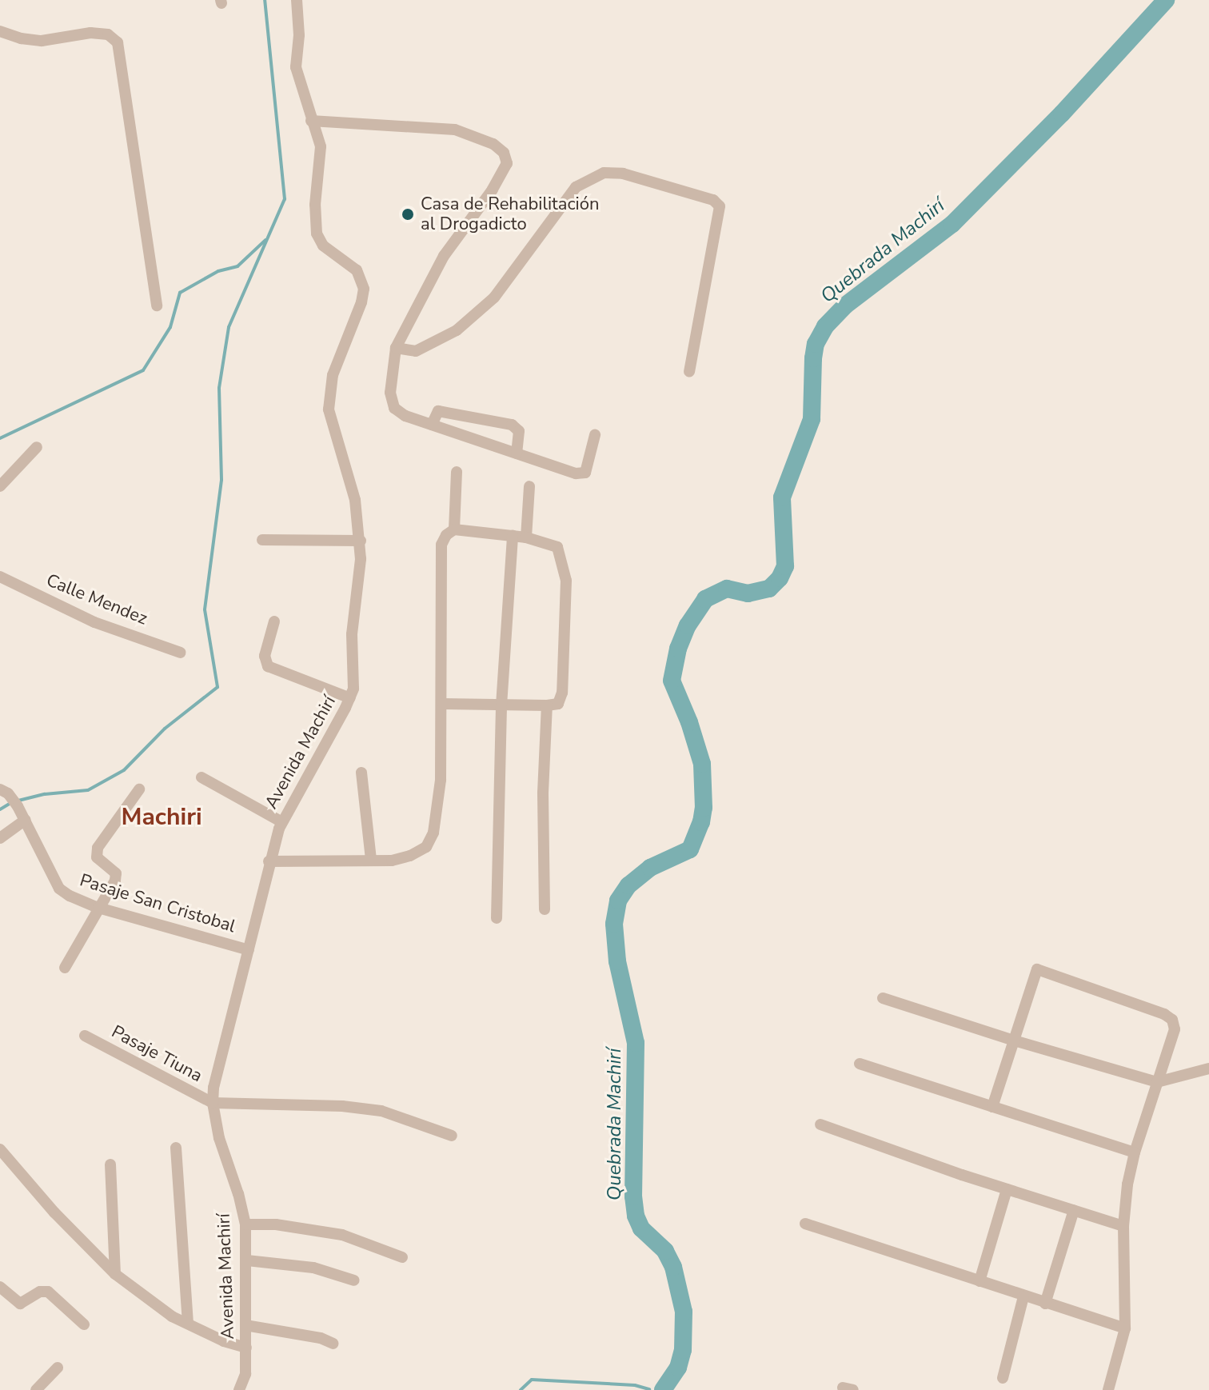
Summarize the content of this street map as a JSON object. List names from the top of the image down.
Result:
{
  "streets": {
    "street": [
      "Calle Mendez",
      "Avenida Machirí",
      "Pasaje San Cristobal",
      "Pasaje Tiuna"
    ]
  },
  "crossings": [
    ["Avenida Machirí", "Pasaje San Cristobal"],
    ["Avenida Machirí", "Pasaje Tiuna"]
  ],
  "districts": ["Machiri"],
  "water": ["Quebrada Machirí"],
  "places": ["Casa de Rehabilitación al Drogadicto"]
}
